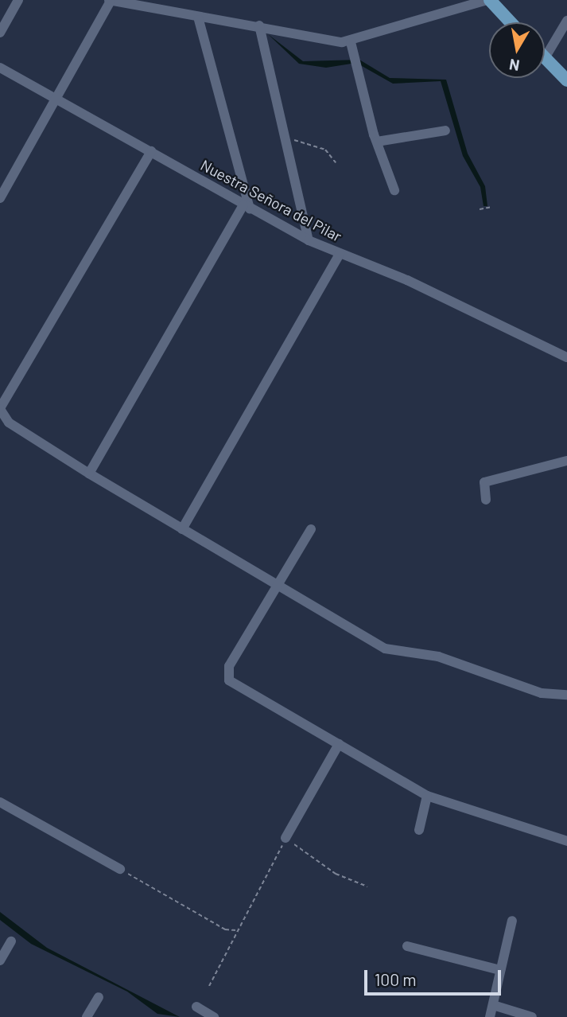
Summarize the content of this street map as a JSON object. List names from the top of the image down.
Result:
{
  "streets": {
    "street": ["Nuestra Señora del Pilar"]
  },
  "scale_bar": "100 m",
  "north": "bottom"
}
